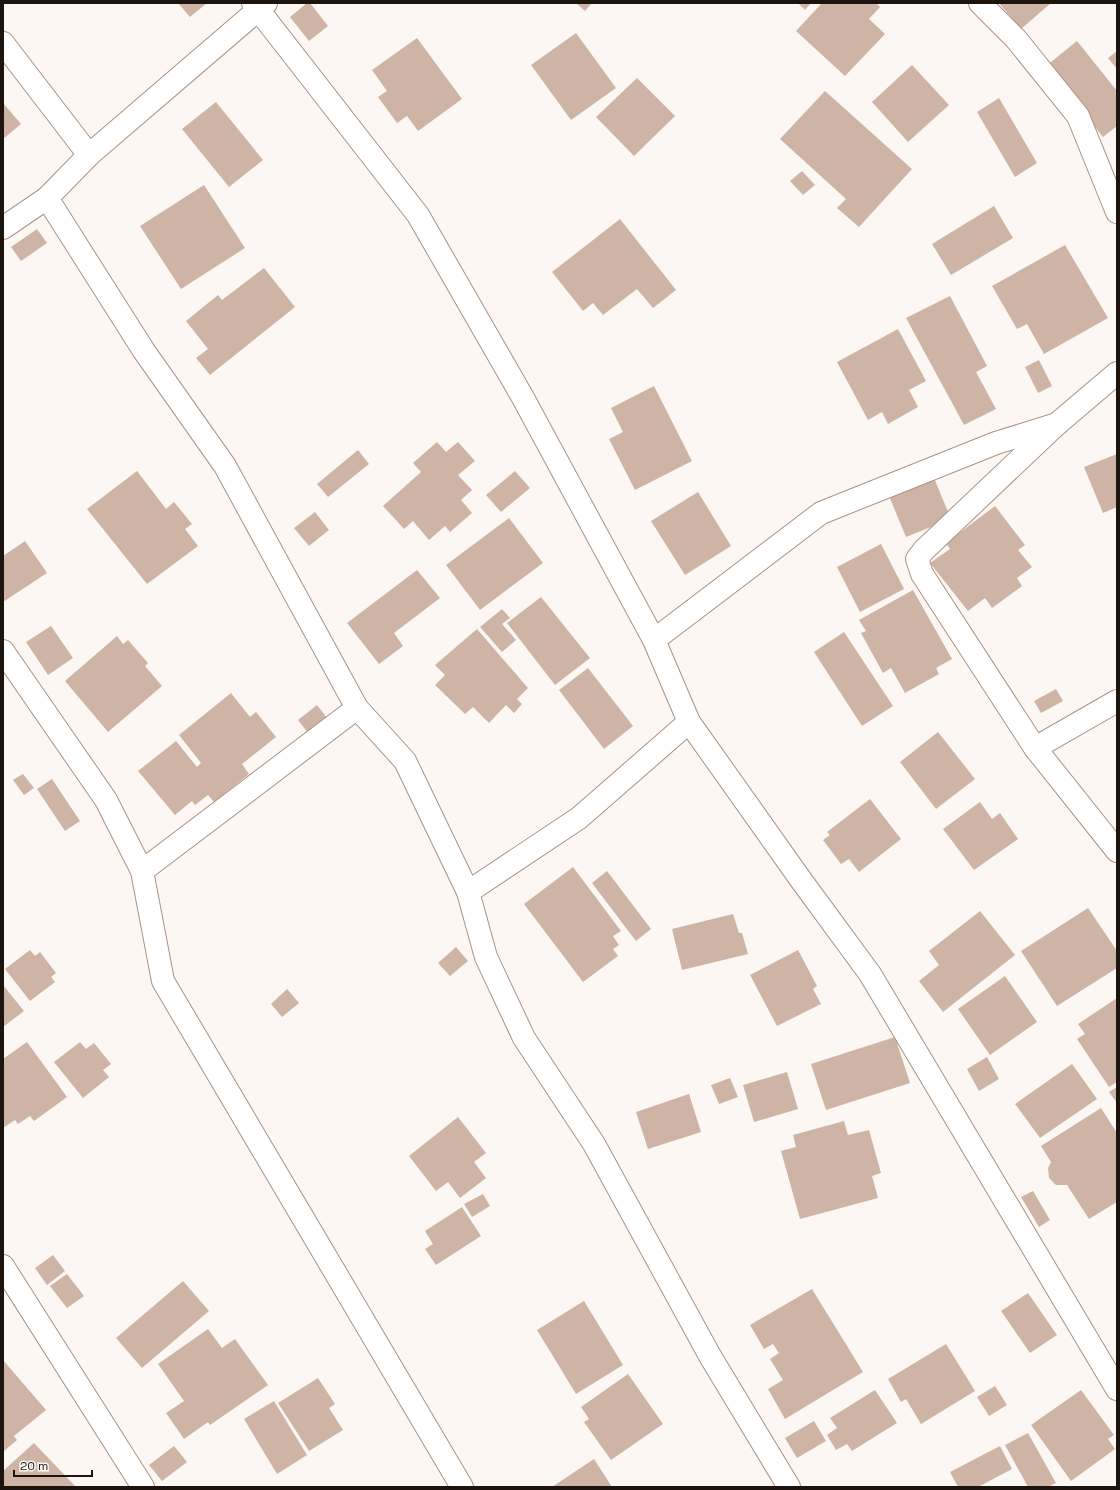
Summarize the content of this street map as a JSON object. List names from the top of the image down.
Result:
{
  "scale_bar": "20 m"
}
